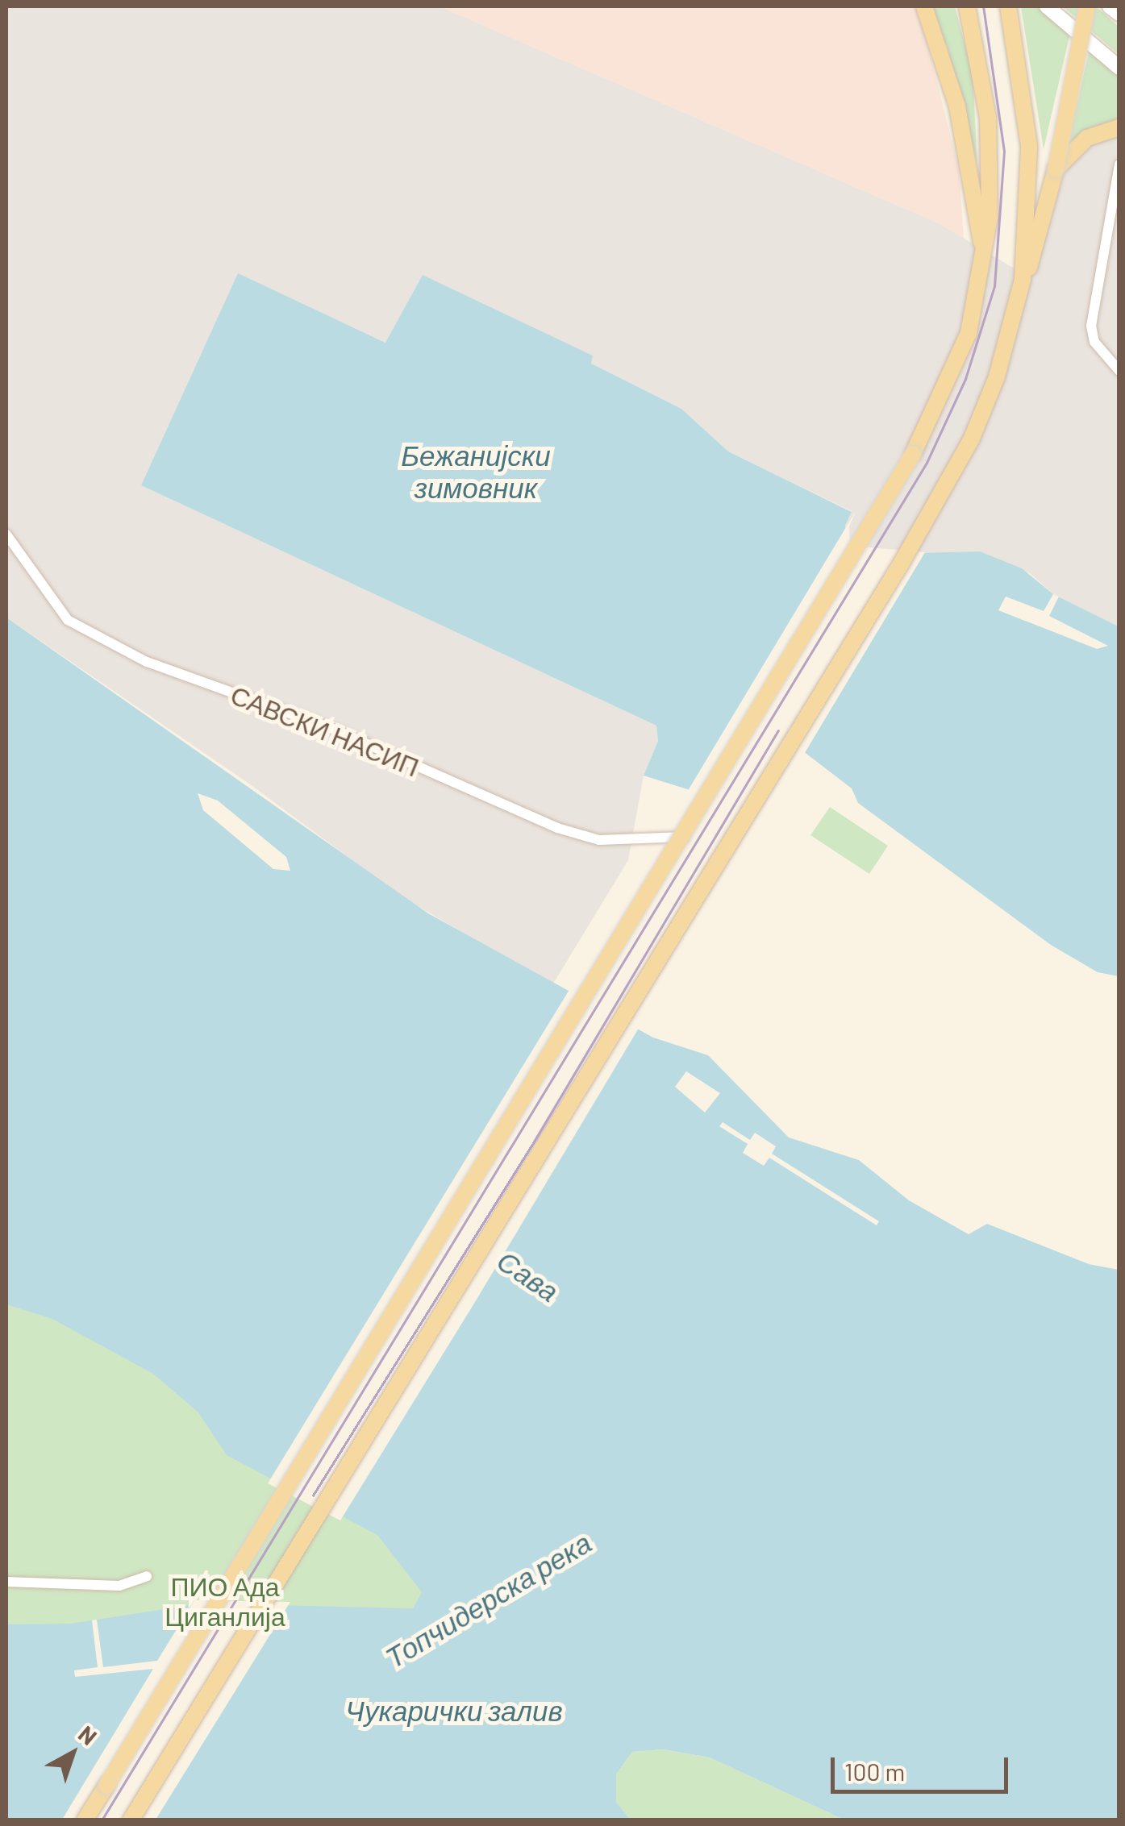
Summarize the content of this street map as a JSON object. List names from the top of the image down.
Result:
{
  "streets": {
    "street": ["САВСКИ НАСИП"]
  },
  "water": [
    "Бежанијски зимовник",
    "Сава",
    "Топчидерска река",
    "Чукарички залив"
  ],
  "parks": ["ПИО Ада Циганлија"],
  "scale_bar": "100 m",
  "north": "top right"
}
